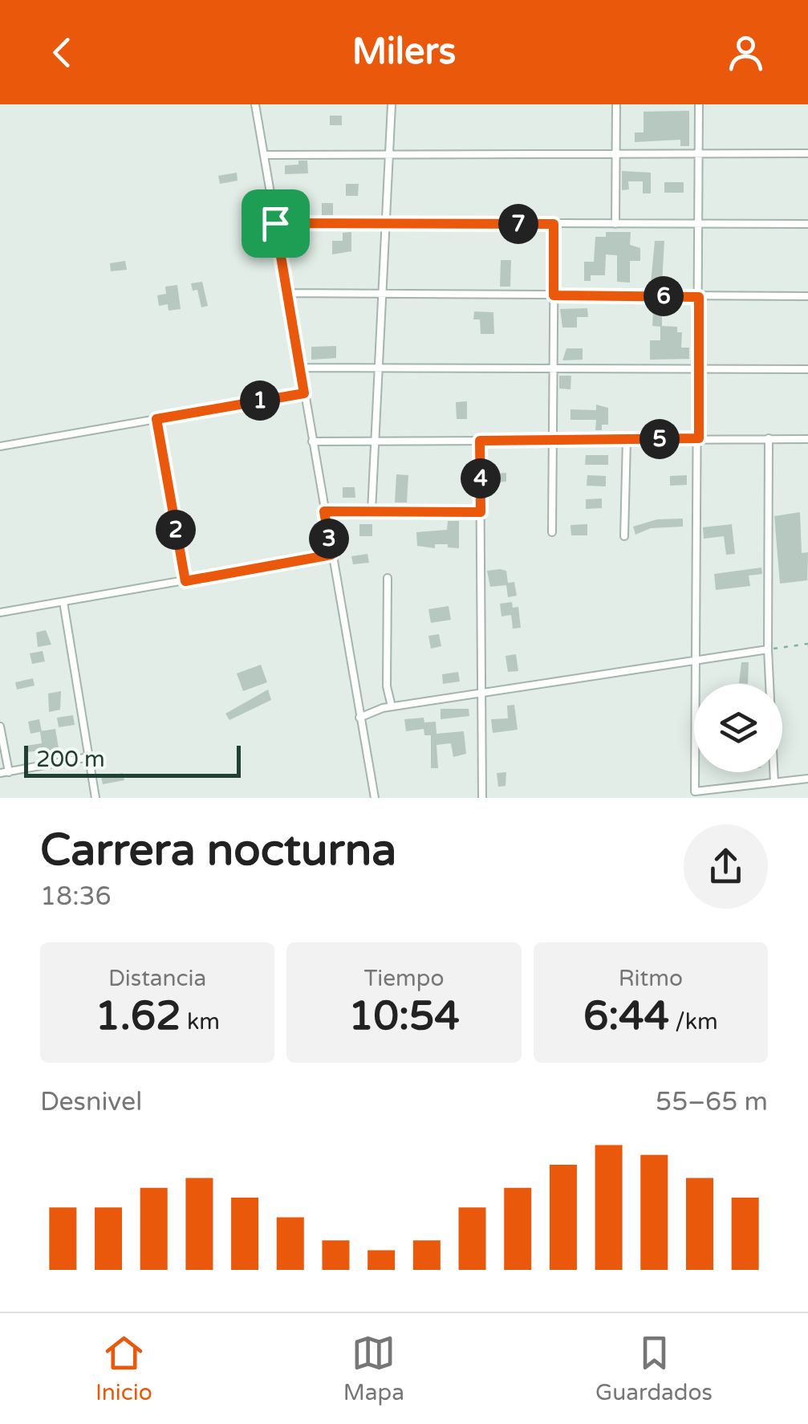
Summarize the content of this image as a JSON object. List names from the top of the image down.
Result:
{
  "scale_bar": "200 m",
  "page": {
    "header": "Milers",
    "pins": [
      "7",
      "6",
      "1",
      "5",
      "4",
      "2",
      "3"
    ],
    "scale": "200 m",
    "heading": ["Carrera nocturna", "18:36"],
    "stats": [
      ["Distancia", "1.62 km"],
      ["Tiempo", "10:54"],
      ["Ritmo", "6:44 /km"]
    ],
    "chart": ["Desnivel", "55–65 m"],
    "tabs": ["Inicio", "Mapa", "Guardados"]
  }
}
